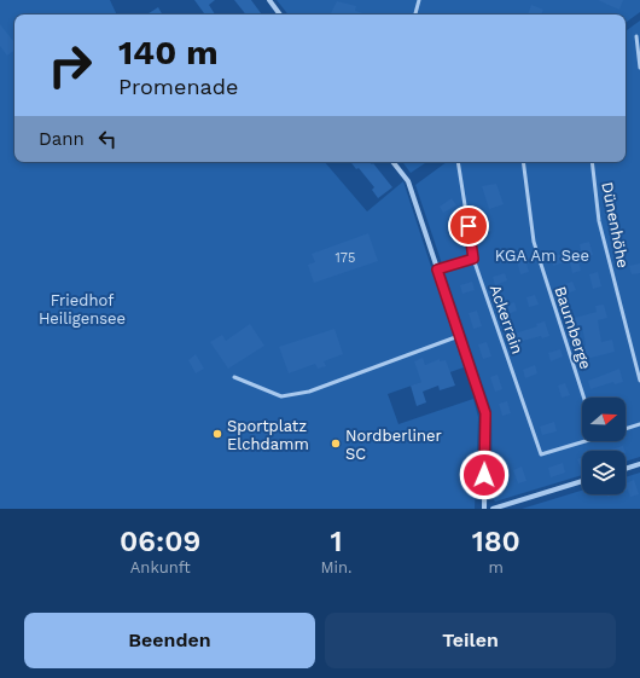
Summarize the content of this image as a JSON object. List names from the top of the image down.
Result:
{
  "streets": {
    "lane": ["Dünenhöhe", "Ackerrain", "Baumberge"]
  },
  "parks": ["KGA Am See", "Friedhof Heiligensee"],
  "places": ["Sportplatz Elchdamm", "Nordberliner SC"],
  "house_numbers": ["175"],
  "north": "right",
  "page": {
    "turn": ["140 m", "Promenade"],
    "then": "Dann",
    "eta": [
      "06:09",
      "Ankunft",
      "1",
      "Min.",
      "180",
      "m"
    ],
    "buttons": ["Beenden", "Teilen"]
  }
}
